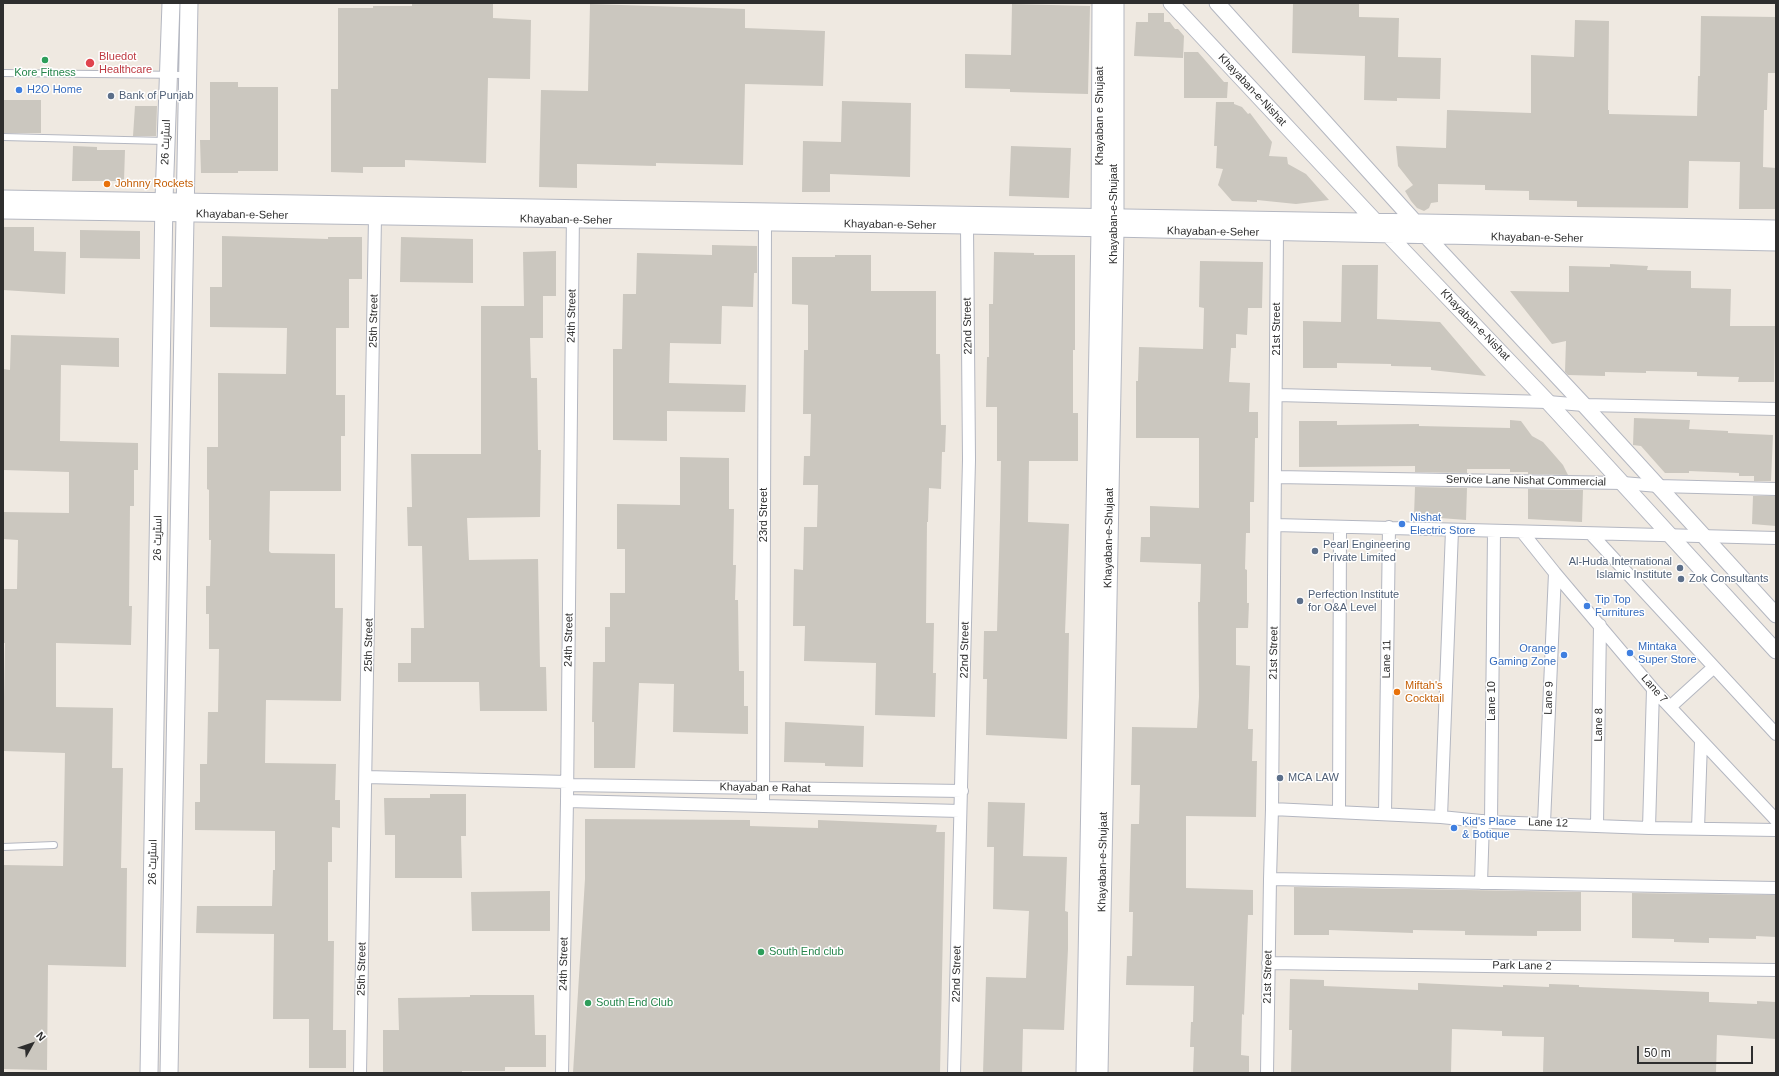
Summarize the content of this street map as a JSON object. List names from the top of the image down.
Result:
{
  "streets": {
    "main road": ["Khayaban e Shujaat", "اسٹریٹ 26", "Khayaban-e-Shujaat"],
    "street": [
      "Khayaban-e-Nishat",
      "Khayaban-e-Seher",
      "24th Street",
      "25th Street",
      "22nd Street",
      "21st Street",
      "Service Lane Nishat Commercial",
      "23rd Street",
      "Lane 11",
      "Lane 7",
      "Lane 9",
      "Lane 10",
      "Lane 8",
      "Khayaban e Rahat",
      "Lane 12",
      "Park Lane 2"
    ]
  },
  "crossings": [
    ["Khayaban-e-Nishat", "Khayaban-e-Seher"],
    ["Khayaban-e-Nishat", "Service Lane Nishat Commercial"],
    ["Khayaban e Shujaat", "Khayaban-e-Shujaat"],
    ["Khayaban e Shujaat", "Khayaban-e-Seher"],
    ["اسٹریٹ 26", "Khayaban-e-Seher"],
    ["Khayaban-e-Shujaat", "Khayaban-e-Seher"],
    ["Khayaban-e-Seher", "24th Street"],
    ["Khayaban-e-Seher", "25th Street"],
    ["Khayaban-e-Seher", "22nd Street"],
    ["Khayaban-e-Seher", "21st Street"],
    ["Khayaban-e-Seher", "23rd Street"],
    ["24th Street", "Khayaban e Rahat"],
    ["25th Street", "Khayaban e Rahat"],
    ["22nd Street", "Khayaban e Rahat"],
    ["21st Street", "Service Lane Nishat Commercial"],
    ["21st Street", "Lane 12"],
    ["21st Street", "Park Lane 2"],
    ["23rd Street", "Khayaban e Rahat"],
    ["Lane 11", "Lane 12"],
    ["Lane 7", "Lane 9"],
    ["Lane 7", "Lane 8"],
    ["Lane 9", "Lane 12"],
    ["Lane 10", "Lane 12"],
    ["Lane 8", "Lane 12"]
  ],
  "places": [
    "Kore Fitness",
    "Bluedot Healthcare",
    "H2O Home",
    "Bank of Punjab",
    "Johnny Rockets",
    "Nishat Electric Store",
    "Pearl Engineering Private Limited",
    "Al-Huda International Islamic Institute",
    "Zok Consultants",
    "Perfection Institute for O&A Level",
    "Tip Top Furnitures",
    "Mintaka Super Store",
    "Orange Gaming Zone",
    "Miftah's Cocktail",
    "MCA LAW",
    "Kid's Place & Botique",
    "South End club",
    "South End Club"
  ],
  "scale_bar": "50 m",
  "north": "top right"
}
